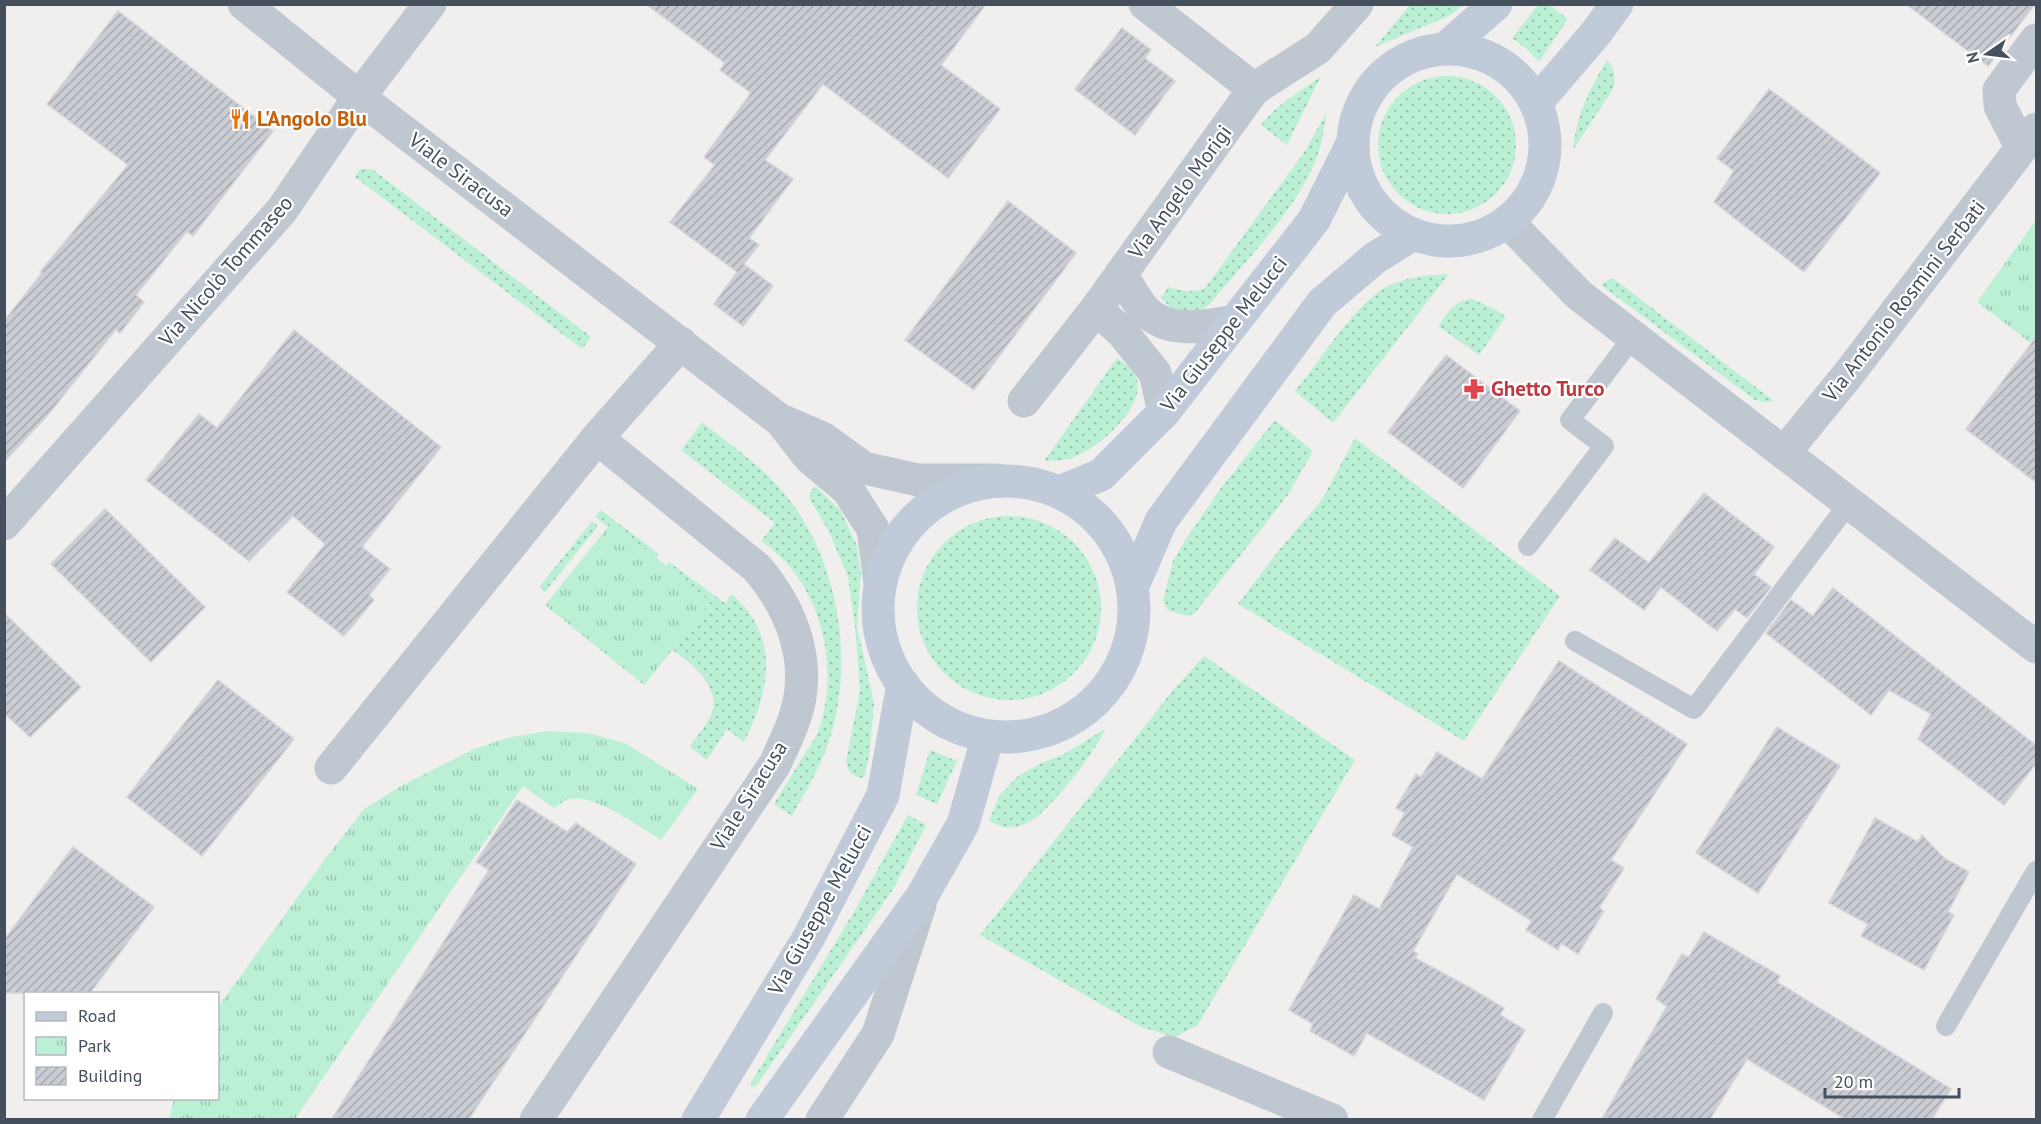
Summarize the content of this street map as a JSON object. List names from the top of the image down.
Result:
{
  "streets": {
    "main road": ["Via Giuseppe Melucci"],
    "street": [
      "Viale Siracusa",
      "Via Angelo Morigi",
      "Via Nicolò Tommaseo",
      "Via Antonio Rosmini Serbati"
    ]
  },
  "crossings": [
    ["Viale Siracusa", "Via Nicolò Tommaseo"]
  ],
  "places": {
    "restaurant": ["L'Angolo Blu"],
    "pharmacy": ["Ghetto Turco"]
  },
  "legend": ["Road", "Park", "Building"],
  "scale_bar": "20 m",
  "north": "left"
}
